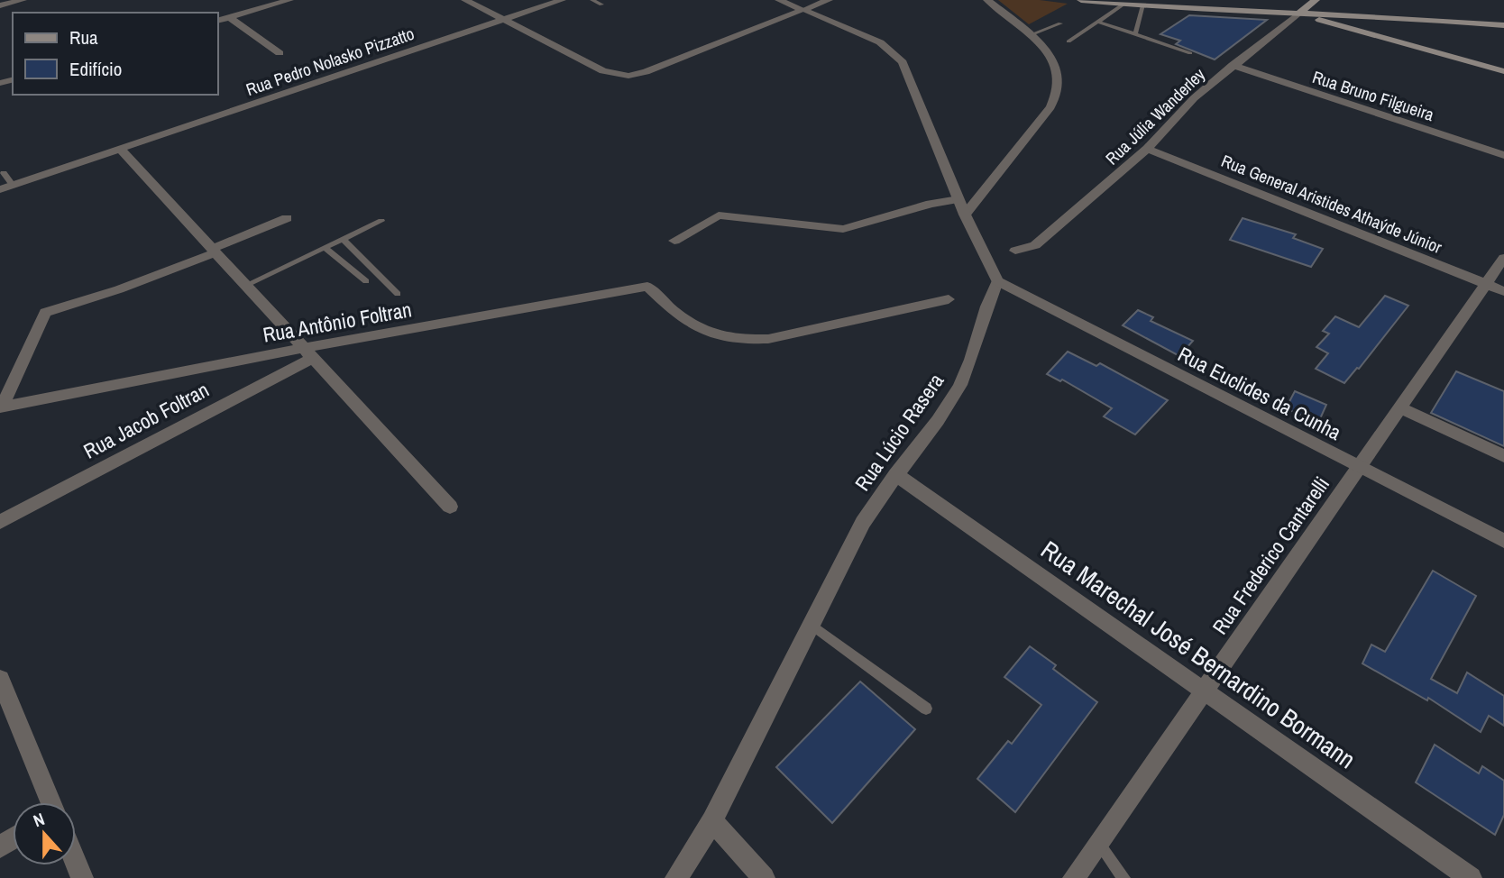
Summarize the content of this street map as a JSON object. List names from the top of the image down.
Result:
{
  "streets": {
    "main road": ["Rua Júlia Wanderley"],
    "street": [
      "Rua Pedro Nolasko Pizzatto",
      "Rua Bruno Filgueira",
      "Rua General Aristides Athaýde Júnior",
      "Rua Antônio Foltran",
      "Rua Euclides da Cunha",
      "Rua Jacob Foltran",
      "Rua Lúcio Rasera",
      "Rua Frederico Cantarelli",
      "Rua Marechal José Bernardino Bormann"
    ]
  },
  "crossings": [
    ["Rua Bruno Filgueira", "Rua Júlia Wanderley"],
    ["Rua Júlia Wanderley", "Rua General Aristides Athaýde Júnior"],
    ["Rua General Aristides Athaýde Júnior", "Rua Frederico Cantarelli"],
    ["Rua Antônio Foltran", "Rua Jacob Foltran"],
    ["Rua Euclides da Cunha", "Rua Lúcio Rasera"],
    ["Rua Euclides da Cunha", "Rua Frederico Cantarelli"],
    ["Rua Lúcio Rasera", "Rua Marechal José Bernardino Bormann"],
    ["Rua Frederico Cantarelli", "Rua Marechal José Bernardino Bormann"]
  ],
  "legend": ["Rua", "Edifício"],
  "north": "top"
}
